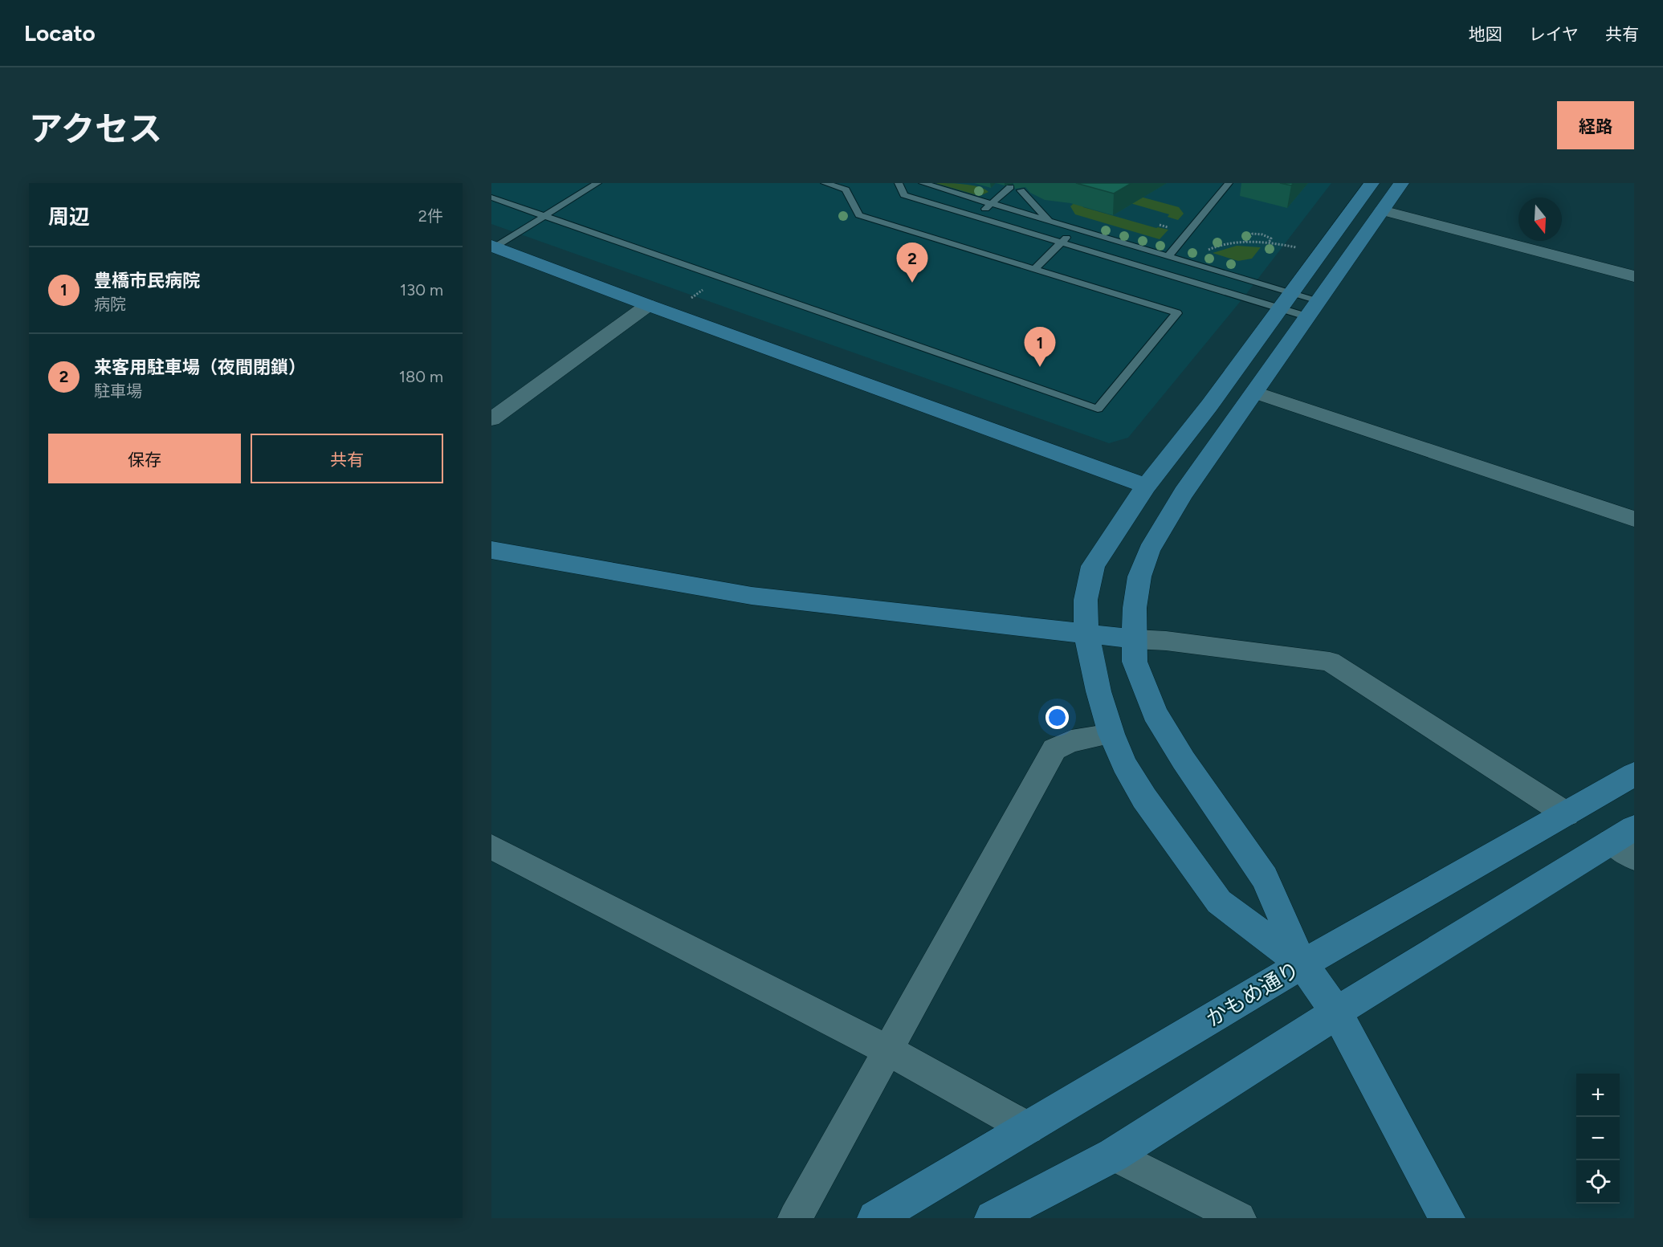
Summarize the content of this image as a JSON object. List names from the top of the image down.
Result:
{
  "streets": {
    "street": ["かもめ通り"]
  },
  "north": "bottom",
  "page": {
    "header": "Locato",
    "nav": ["地図", "レイヤ", "共有"],
    "title": "アクセス",
    "buttons": [
      "経路",
      ["保存", "共有"]
    ],
    "heading": ["周辺", "2件"],
    "pins": ["2", "1"],
    "list": [
      {
        "mark": "1",
        "name": "豊橋市民病院",
        "note": "病院",
        "value": "130 m"
      },
      {
        "mark": "2",
        "name": "来客用駐車場（夜間閉鎖）",
        "note": "駐車場",
        "value": "180 m"
      }
    ],
    "map_buttons": ["+", "−"]
  }
}
